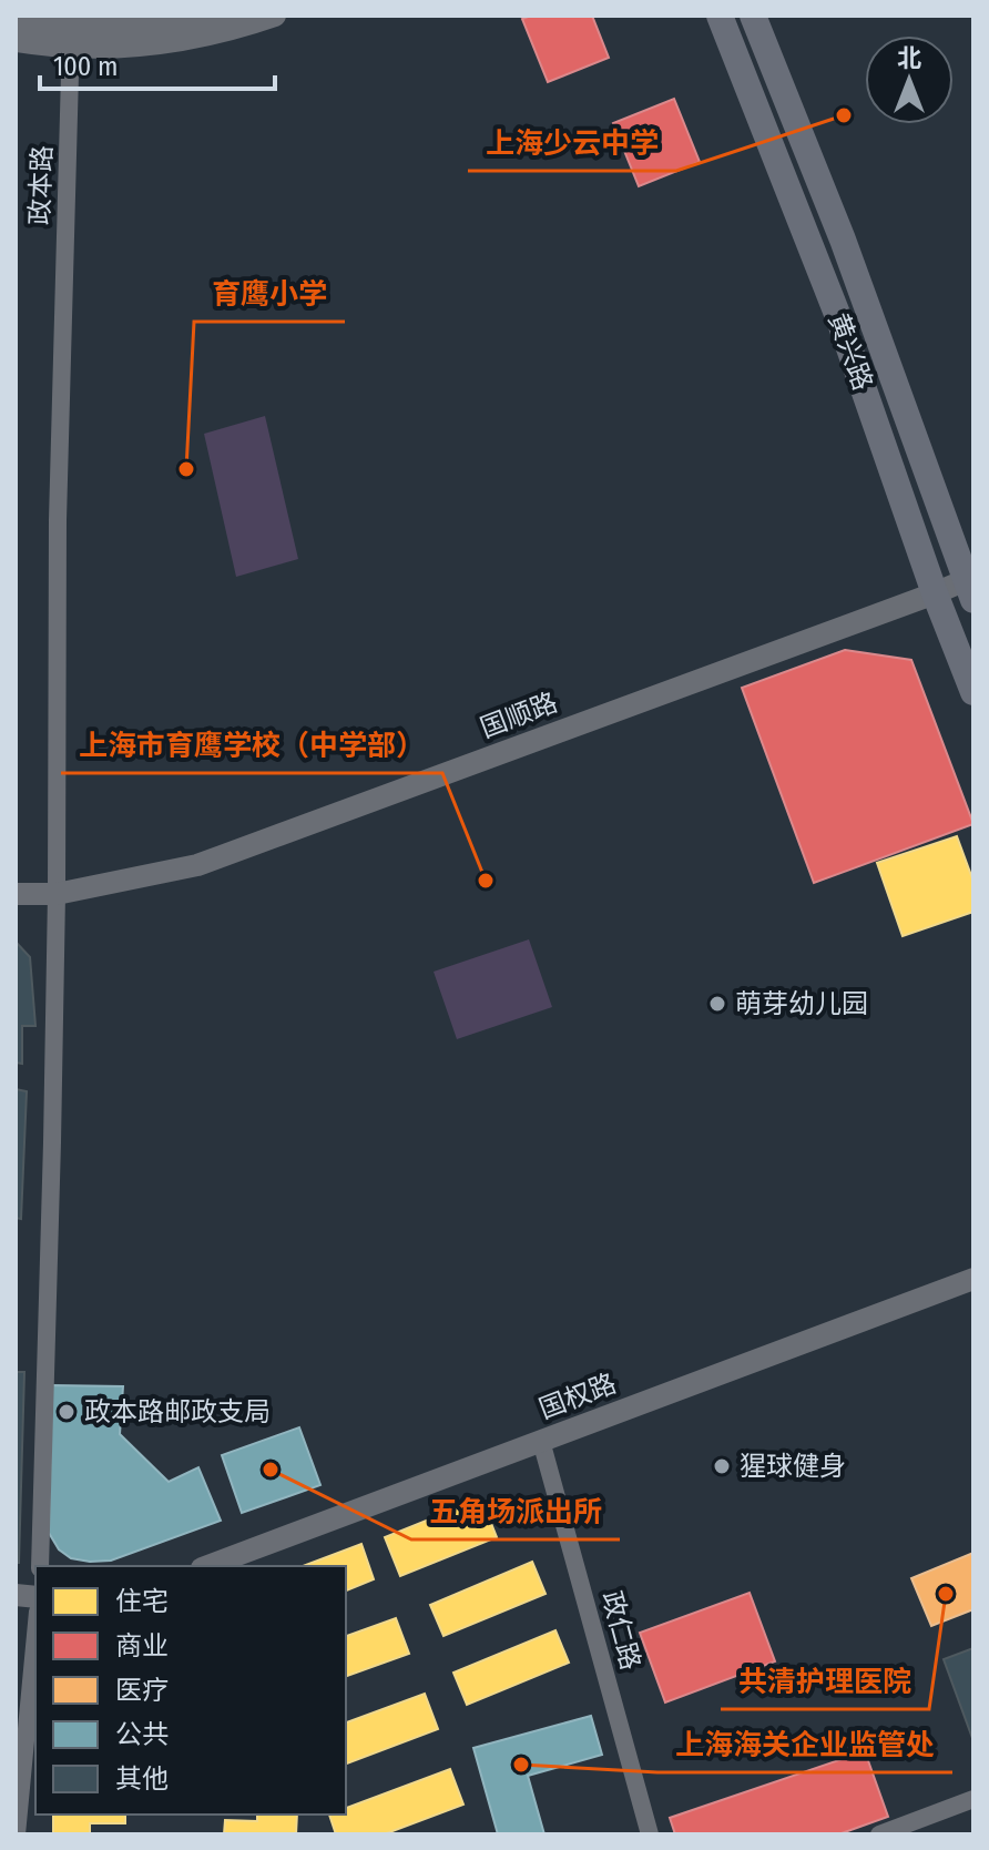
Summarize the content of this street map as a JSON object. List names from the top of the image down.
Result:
{
  "streets": {
    "main road": ["黄兴路"],
    "street": [
      "政本路",
      "国顺路",
      "国权路",
      "政仁路"
    ]
  },
  "crossings": [
    ["政本路", "国顺路"],
    ["黄兴路", "国顺路"],
    ["国权路", "政仁路"]
  ],
  "places": [
    "上海少云中学",
    "育鹰小学",
    "上海市育鹰学校（中学部）",
    "萌芽幼儿园",
    "政本路邮政支局",
    "猩球健身",
    "五角场派出所",
    "共清护理医院",
    "上海海关企业监管处"
  ],
  "legend": [
    "住宅",
    "商业",
    "医疗",
    "公共",
    "其他"
  ],
  "scale_bar": "100 m",
  "north": "top"
}
